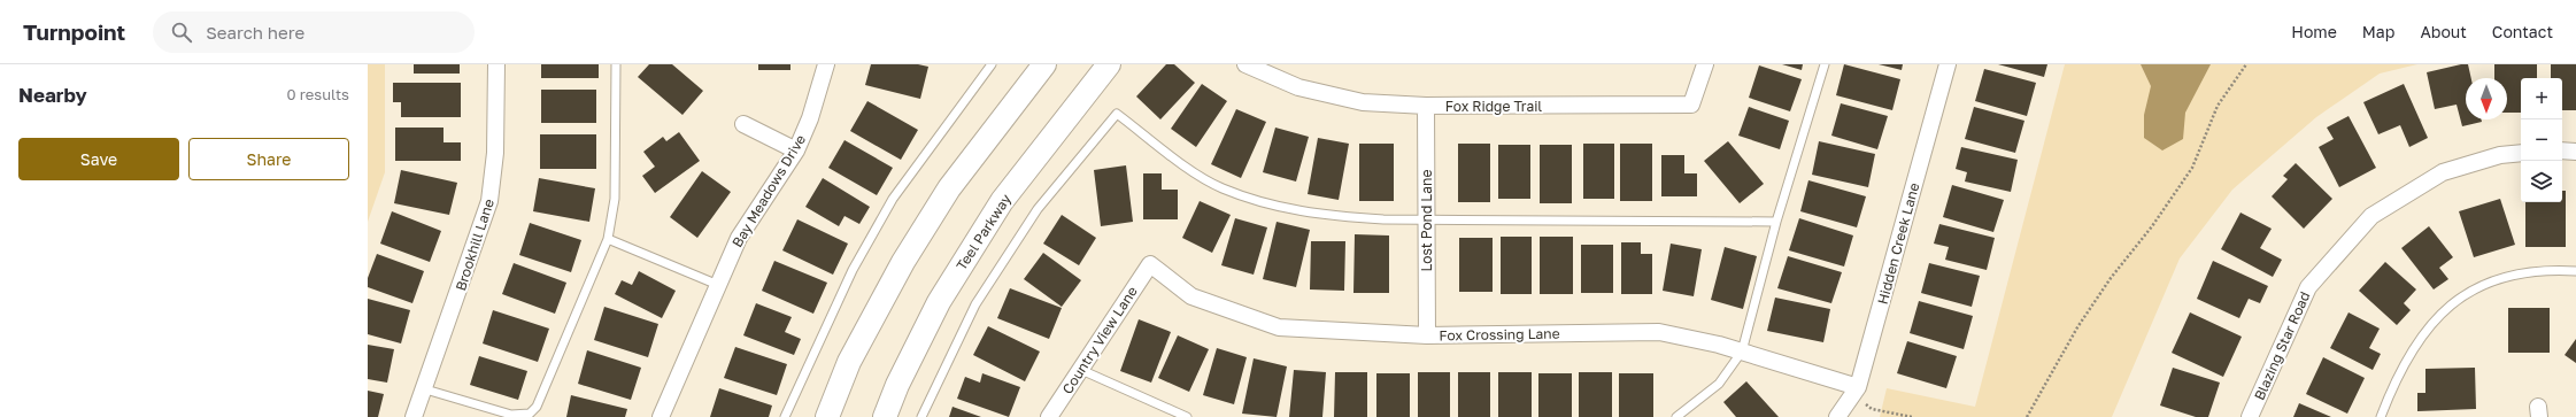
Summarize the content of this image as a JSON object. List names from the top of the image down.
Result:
{
  "streets": {
    "main road": ["Teel Parkway"],
    "street": [
      "Fox Ridge Trail",
      "Bay Meadows Drive",
      "Lost Pond Lane",
      "Hidden Creek Lane",
      "Brookhill Lane",
      "Fox Crossing Lane",
      "Country View Lane",
      "Blazing Star Road"
    ]
  },
  "crossings": [
    ["Fox Ridge Trail", "Lost Pond Lane"],
    ["Lost Pond Lane", "Fox Crossing Lane"],
    ["Hidden Creek Lane", "Fox Crossing Lane"],
    ["Fox Crossing Lane", "Country View Lane"]
  ],
  "north": "bottom",
  "page": {
    "header": "Turnpoint",
    "search": "Search here",
    "nav": [
      "Home",
      "Map",
      "About",
      "Contact"
    ],
    "heading": ["Nearby", "0 results"],
    "map_buttons": ["+", "−"],
    "buttons": ["Save", "Share"]
  }
}
